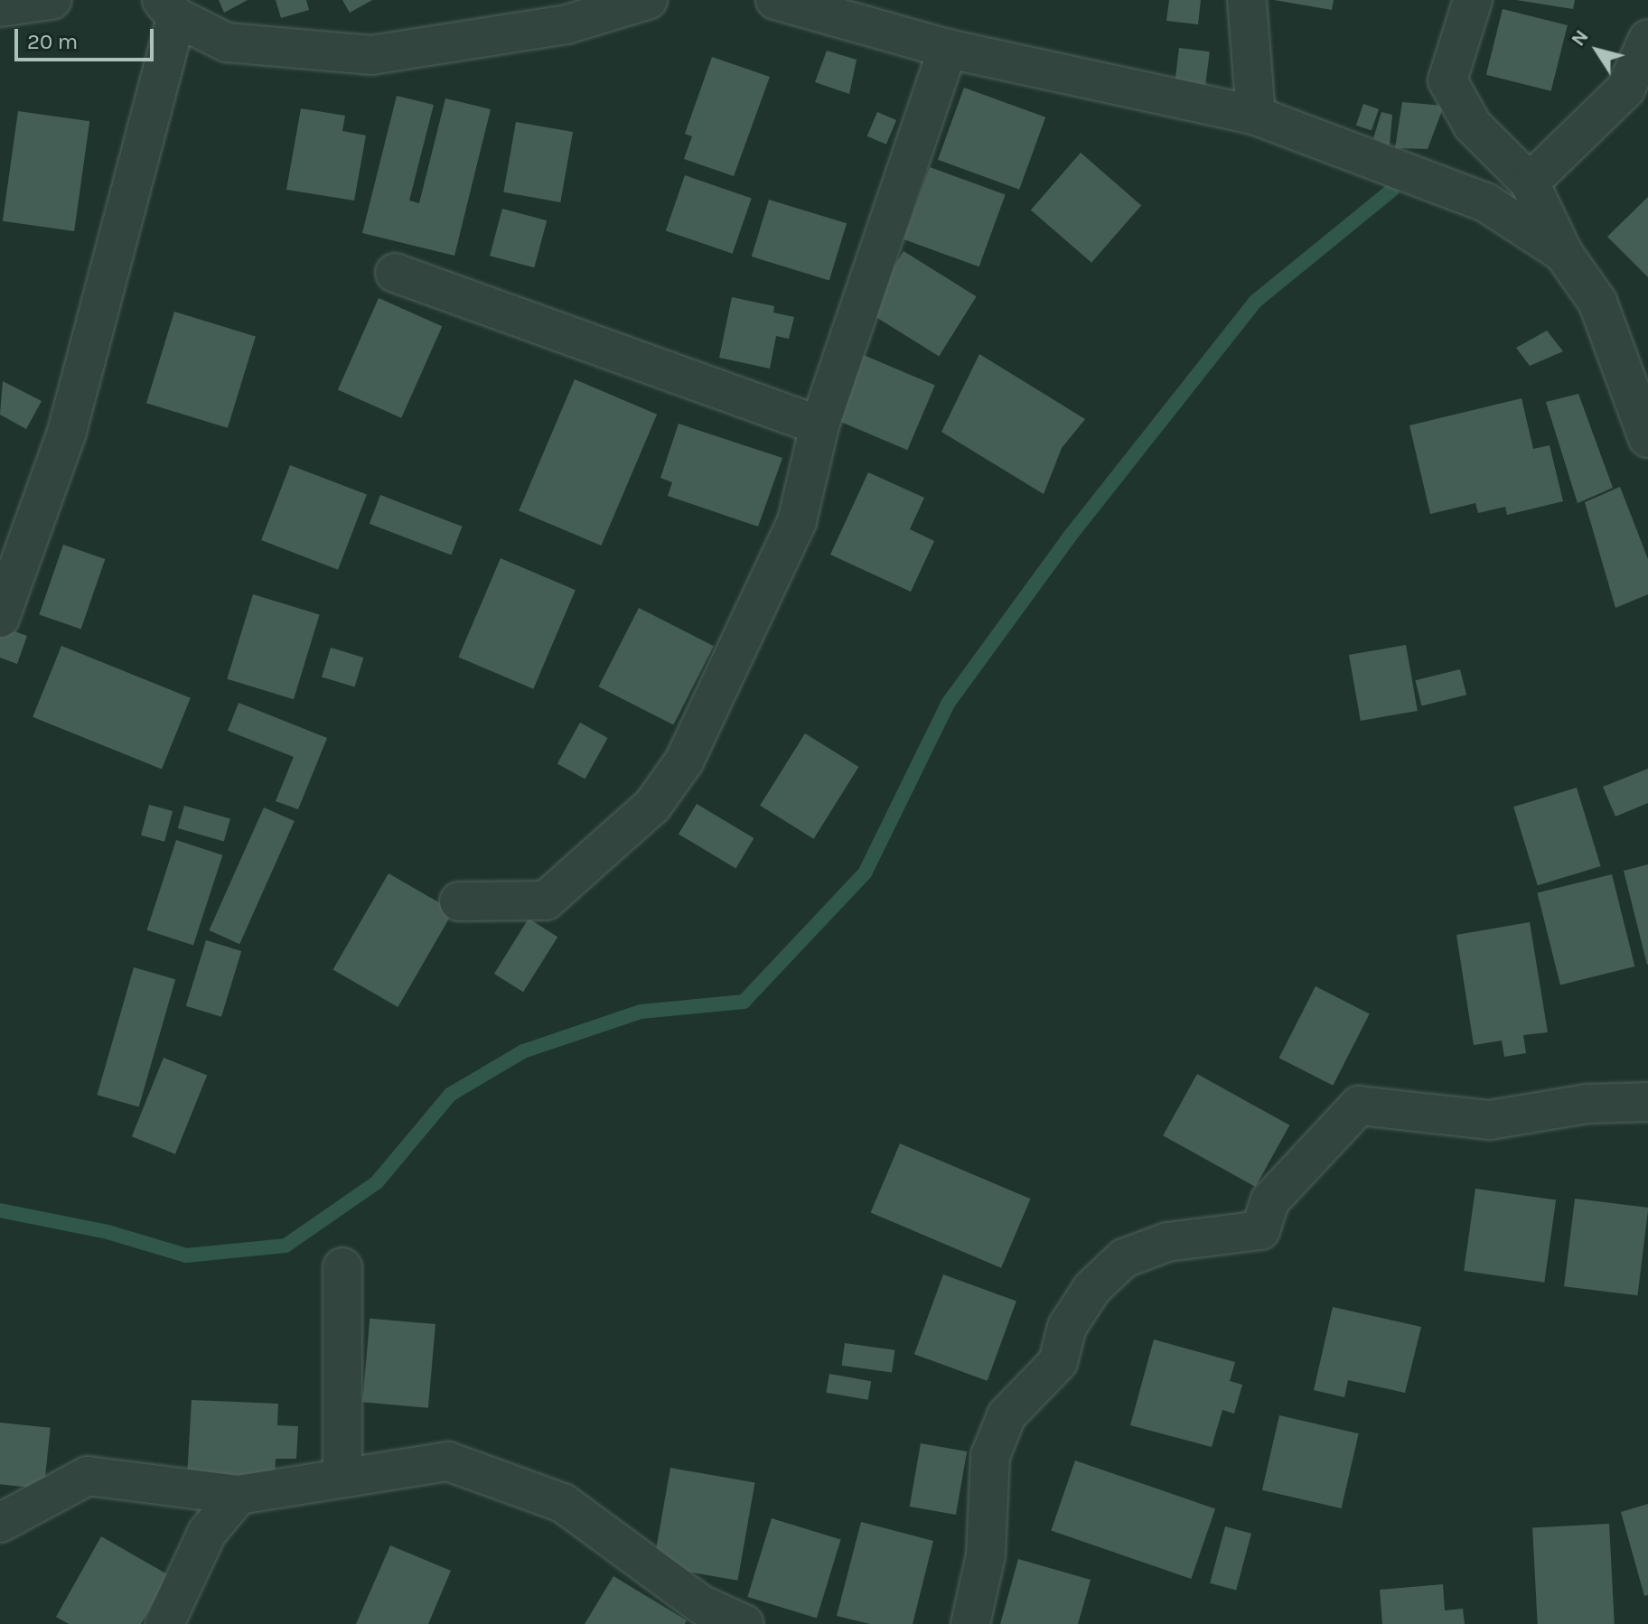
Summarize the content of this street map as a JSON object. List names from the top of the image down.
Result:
{
  "scale_bar": "20 m",
  "north": "top left"
}
